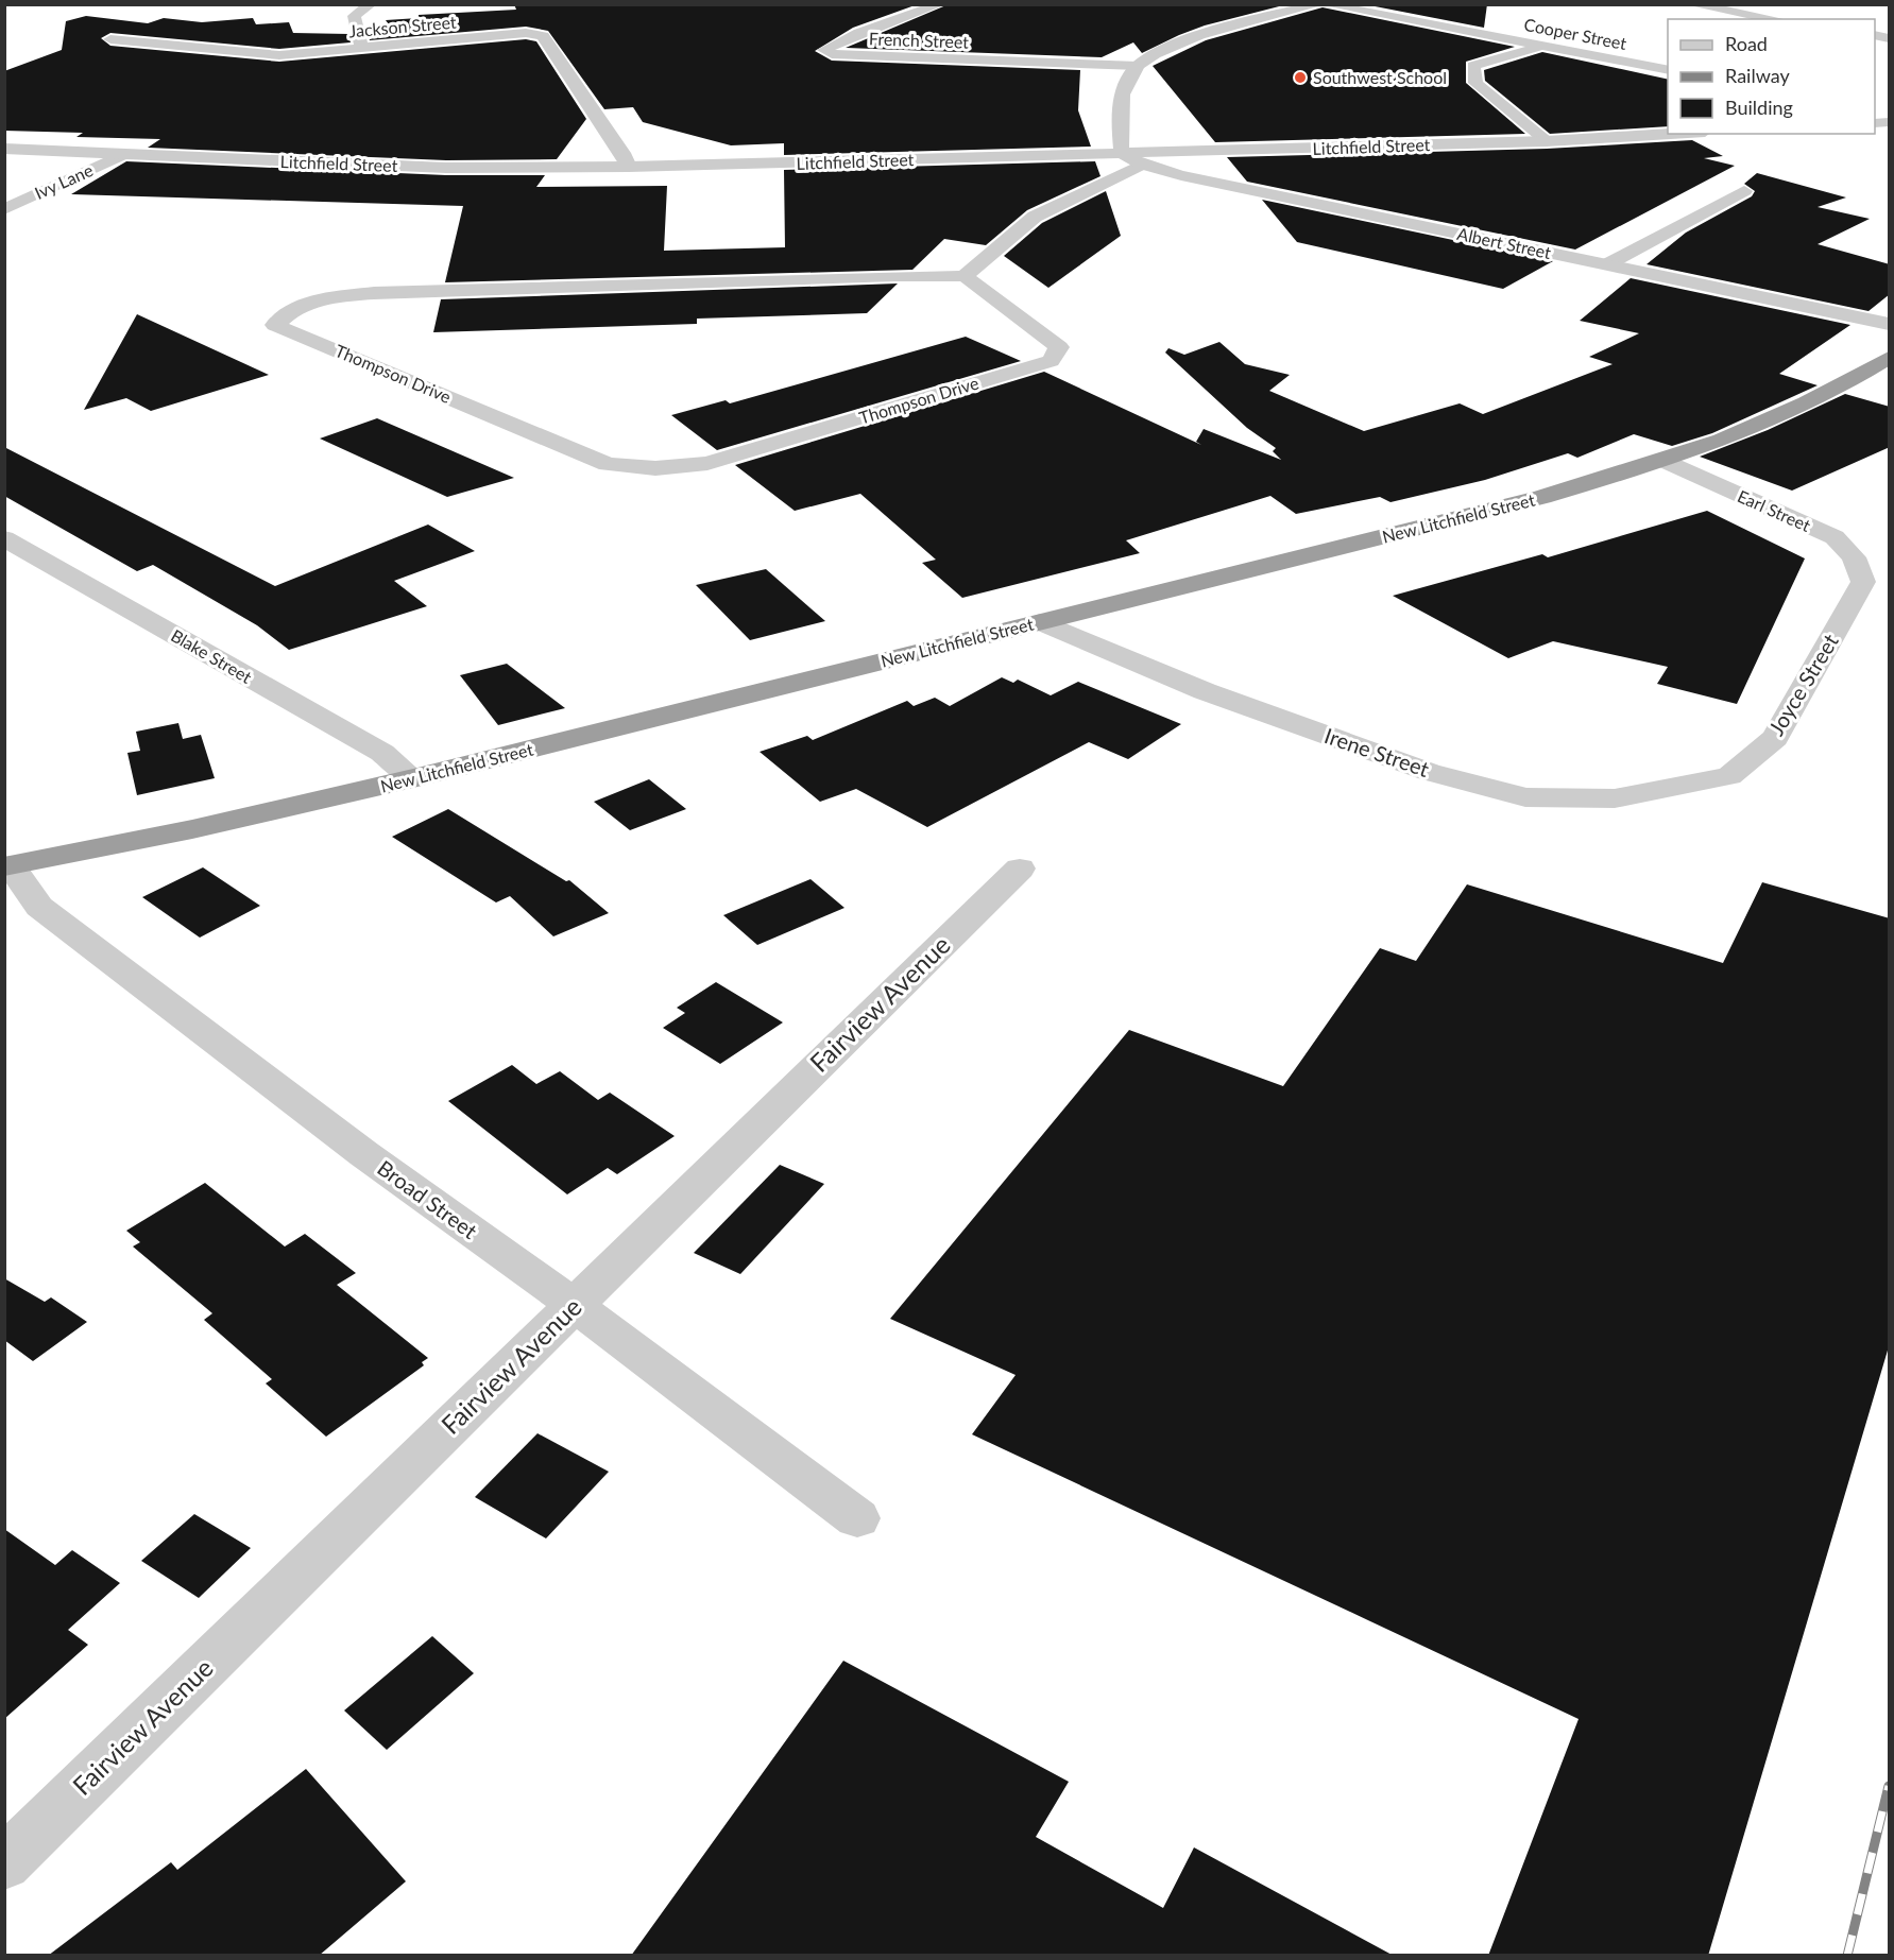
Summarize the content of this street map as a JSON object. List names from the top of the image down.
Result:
{
  "streets": {
    "highway": ["New Litchfield Street"],
    "street": [
      "Jackson Street",
      "Cooper Street",
      "French Street",
      "Litchfield Street",
      "Ivy Lane",
      "Albert Street",
      "Thompson Drive",
      "Earl Street",
      "Blake Street",
      "Joyce Street",
      "Irene Street",
      "Fairview Avenue",
      "Broad Street"
    ]
  },
  "crossings": [
    ["Jackson Street", "Litchfield Street"],
    ["Litchfield Street", "Ivy Lane"],
    ["Litchfield Street", "Albert Street"],
    ["Earl Street", "New Litchfield Street"],
    ["Earl Street", "Joyce Street"],
    ["New Litchfield Street", "Blake Street"],
    ["New Litchfield Street", "Irene Street"],
    ["New Litchfield Street", "Broad Street"],
    ["Joyce Street", "Irene Street"],
    ["Fairview Avenue", "Broad Street"]
  ],
  "places": ["Southwest School"],
  "legend": ["Road", "Railway", "Building"]
}
